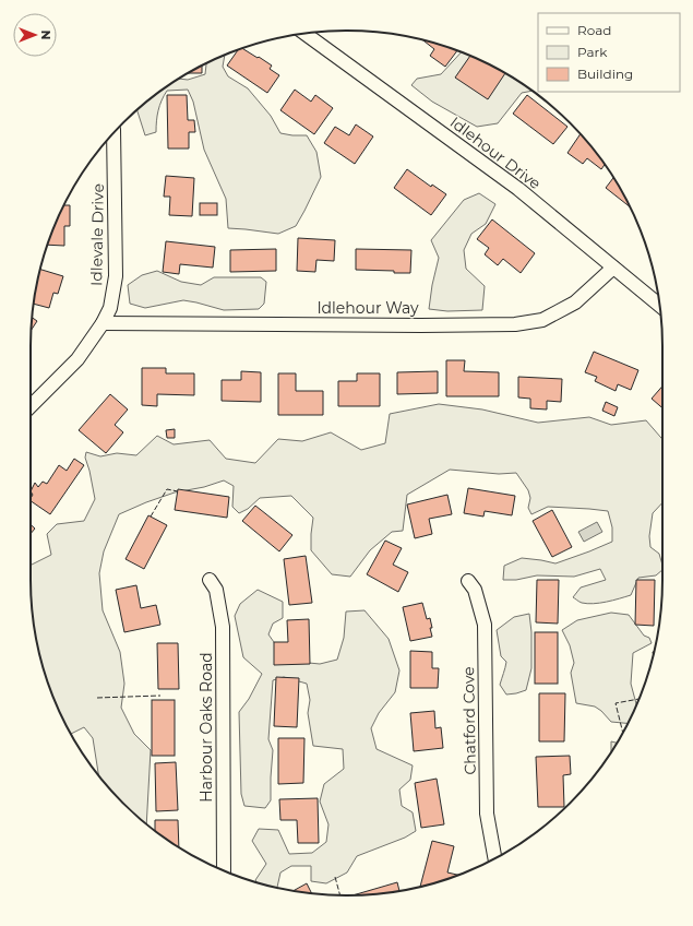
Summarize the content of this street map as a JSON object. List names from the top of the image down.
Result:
{
  "streets": {
    "street": [
      "Idlehour Drive",
      "Idlevale Drive",
      "Idlehour Way",
      "Chatford Cove",
      "Harbour Oaks Road"
    ]
  },
  "crossings": [
    ["Idlehour Drive", "Idlehour Way"],
    ["Idlevale Drive", "Idlehour Way"]
  ],
  "legend": ["Road", "Park", "Building"],
  "north": "right"
}
